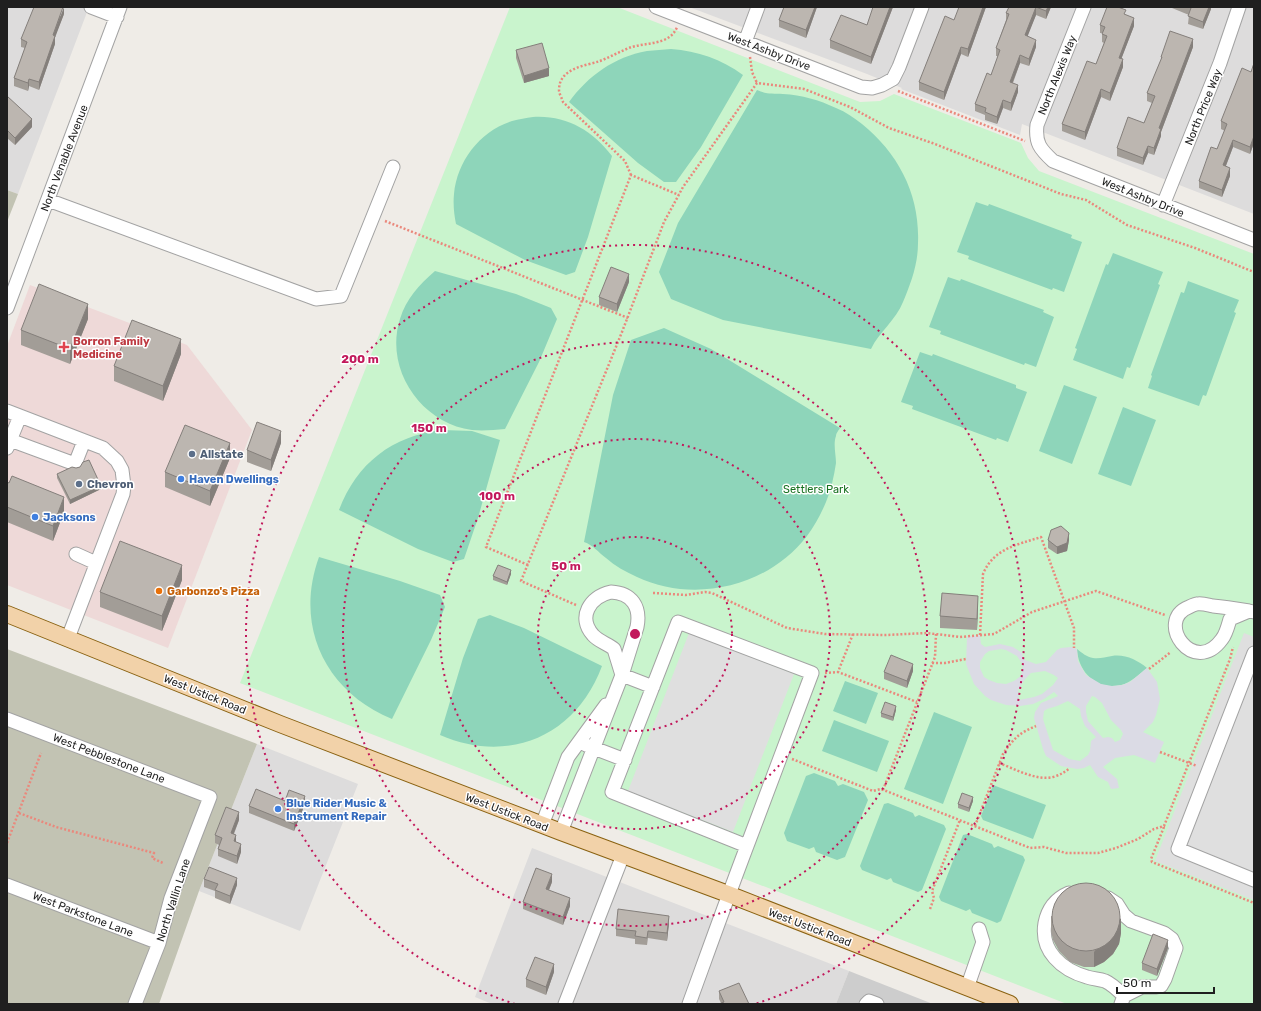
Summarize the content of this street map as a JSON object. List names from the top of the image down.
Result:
{
  "streets": {
    "main road": ["West Ustick Road"],
    "street": [
      "West Ashby Drive",
      "North Alexis Way",
      "North Price Way",
      "North Venable Avenue",
      "West Pebblestone Lane",
      "North Vallin Lane",
      "West Parkstone Lane"
    ]
  },
  "crossings": [
    ["West Ashby Drive", "North Alexis Way"],
    ["West Ashby Drive", "North Price Way"],
    ["West Pebblestone Lane", "North Vallin Lane"],
    ["North Vallin Lane", "West Parkstone Lane"]
  ],
  "parks": ["Settlers Park"],
  "places": {
    "health": ["Borron Family Medicine"],
    "other": [
      "Allstate",
      "Haven Dwellings",
      "Chevron",
      "Jacksons",
      "Garbonzo's Pizza",
      "Blue Rider Music & Instrument Repair"
    ]
  },
  "scale_bar": "50 m",
  "rings": [
    "200 m",
    "150 m",
    "100 m",
    "50 m"
  ]
}
